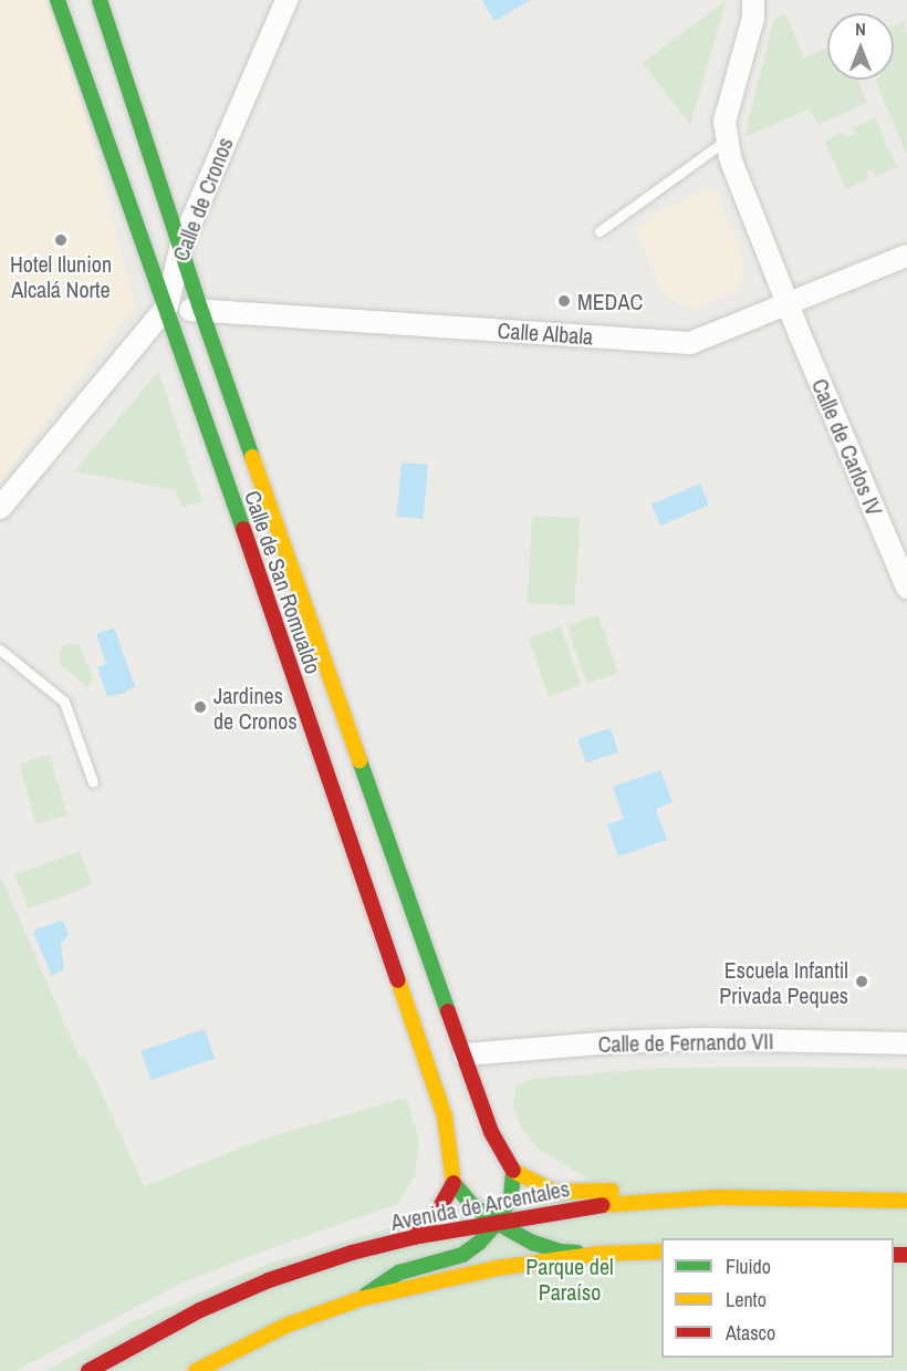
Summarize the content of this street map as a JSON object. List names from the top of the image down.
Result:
{
  "streets": {
    "main road": ["Calle de San Romualdo", "Avenida de Arcentales"],
    "street": [
      "Calle de Cronos",
      "Calle Albala",
      "Calle de Carlos IV",
      "Calle de Fernando VII"
    ]
  },
  "crossings": [
    ["Calle de Cronos", "Calle Albala"],
    ["Calle de Cronos", "Calle de San Romualdo"],
    ["Calle Albala", "Calle de Carlos IV"],
    ["Calle Albala", "Calle de San Romualdo"],
    ["Calle de San Romualdo", "Calle de Fernando VII"]
  ],
  "parks": ["Parque del Paraíso"],
  "places": [
    "Hotel Ilunion Alcalá Norte",
    "MEDAC",
    "Jardines de Cronos",
    "Escuela Infantil Privada Peques"
  ],
  "legend": ["Fluido", "Lento", "Atasco"],
  "north": "top"
}
